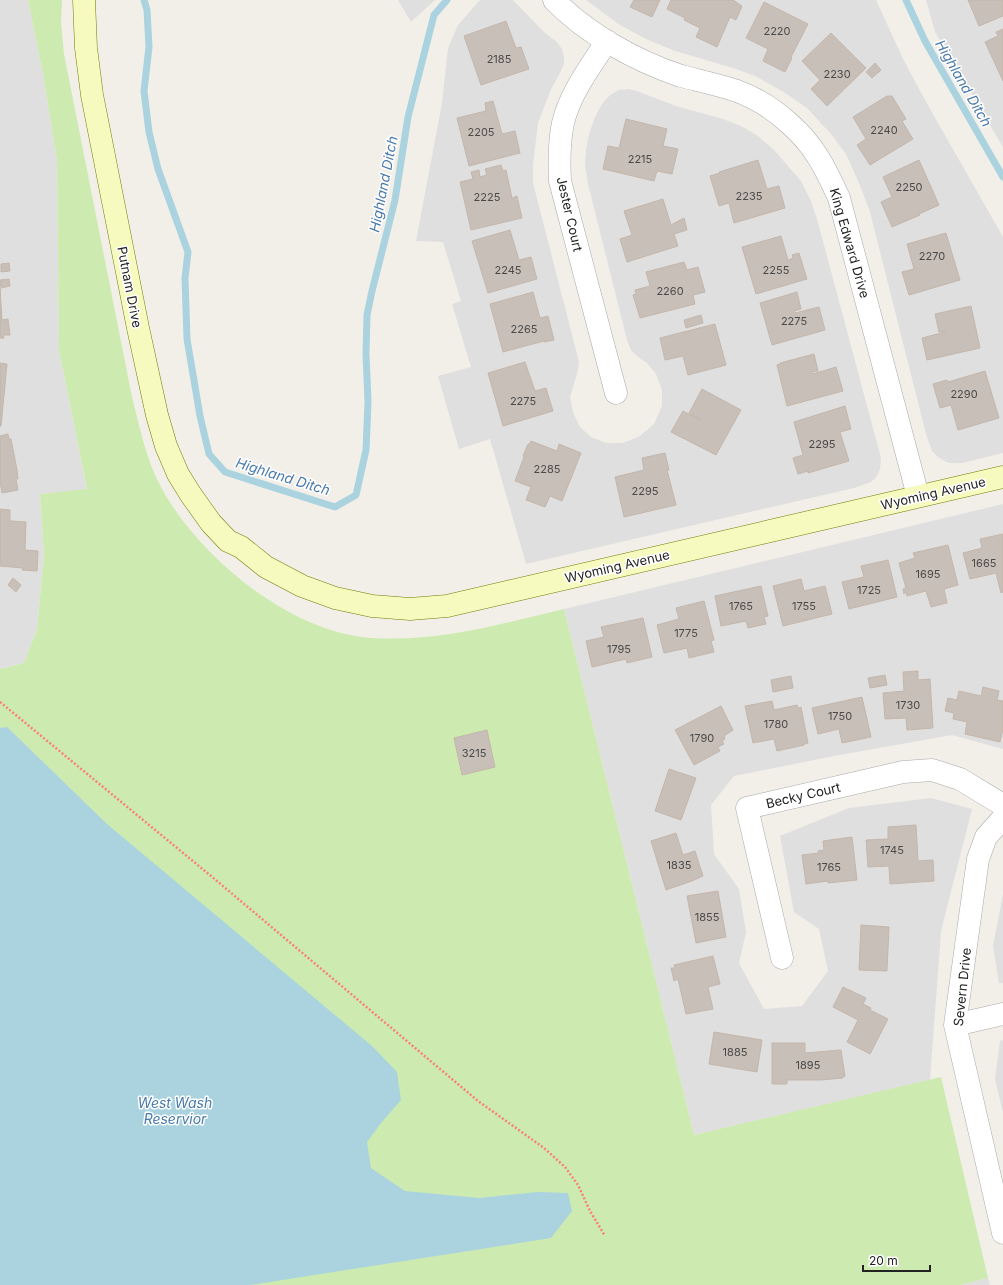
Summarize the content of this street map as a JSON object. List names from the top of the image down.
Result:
{
  "streets": {
    "street": [
      "Jester Court",
      "King Edward Drive",
      "Putnam Drive",
      "Wyoming Avenue",
      "Becky Court",
      "Severn Drive"
    ]
  },
  "crossings": [
    ["Jester Court", "King Edward Drive"],
    ["King Edward Drive", "Wyoming Avenue"],
    ["Putnam Drive", "Wyoming Avenue"]
  ],
  "water": ["Highland Ditch", "West Wash Reservior"],
  "house_numbers": [
    "2220",
    "2185",
    "2230",
    "2240",
    "2205",
    "2215",
    "2250",
    "2235",
    "2225",
    "2270",
    "2245",
    "2255",
    "2260",
    "2275",
    "2265",
    "2290",
    "2275",
    "2295",
    "2285",
    "2295",
    "1665",
    "1695",
    "1725",
    "1765",
    "1755",
    "1775",
    "1795",
    "1730",
    "1750",
    "1780",
    "1790",
    "3215",
    "1745",
    "1835",
    "1765",
    "1855",
    "1885",
    "1895"
  ],
  "scale_bar": "20 m"
}
